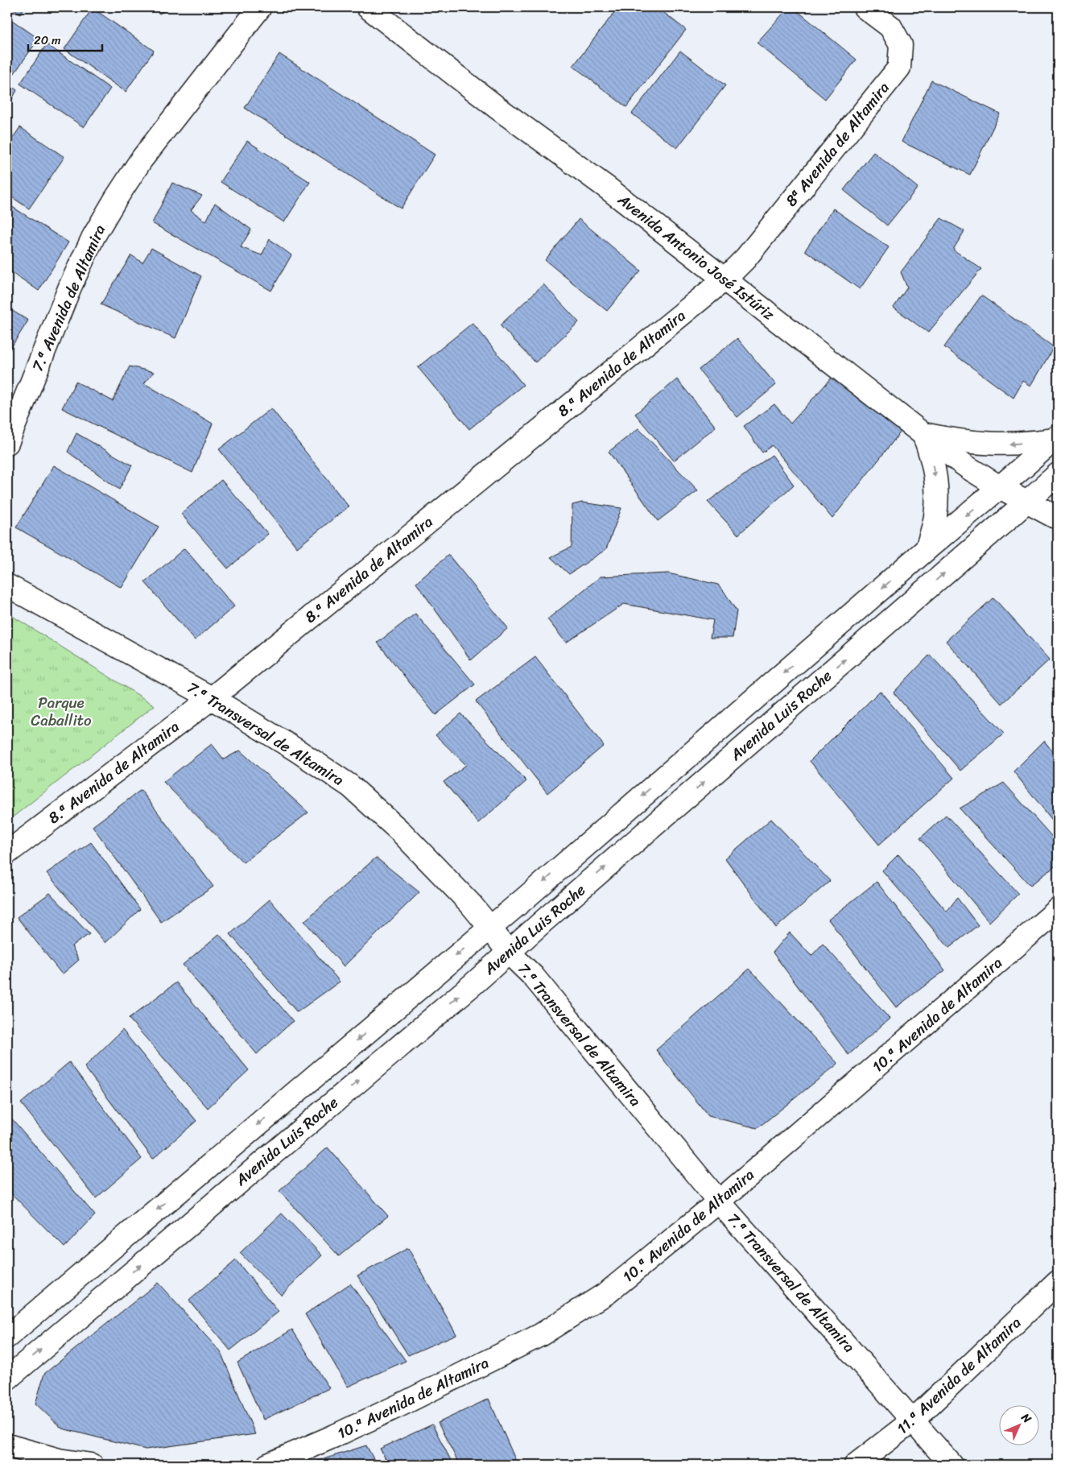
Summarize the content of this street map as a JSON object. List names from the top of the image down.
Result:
{
  "streets": {
    "street": [
      "8ª Avenida de Altamira",
      "Avenida Antonio José Istúriz",
      "7.ª Avenida de Altamira",
      "8.ª Avenida de Altamira",
      "Avenida Luis Roche",
      "7.ª Transversal de Altamira",
      "10.ª Avenida de Altamira",
      "11.ª Avenida de Altamira"
    ]
  },
  "crossings": [
    ["8ª Avenida de Altamira", "Avenida Antonio José Istúriz"],
    ["8ª Avenida de Altamira", "8.ª Avenida de Altamira"],
    ["Avenida Antonio José Istúriz", "8.ª Avenida de Altamira"],
    ["Avenida Antonio José Istúriz", "Avenida Luis Roche"],
    ["8.ª Avenida de Altamira", "7.ª Transversal de Altamira"],
    ["Avenida Luis Roche", "7.ª Transversal de Altamira"],
    ["7.ª Transversal de Altamira", "10.ª Avenida de Altamira"],
    ["7.ª Transversal de Altamira", "11.ª Avenida de Altamira"]
  ],
  "parks": ["Parque Caballito"],
  "scale_bar": "20 m",
  "north": "top right"
}
